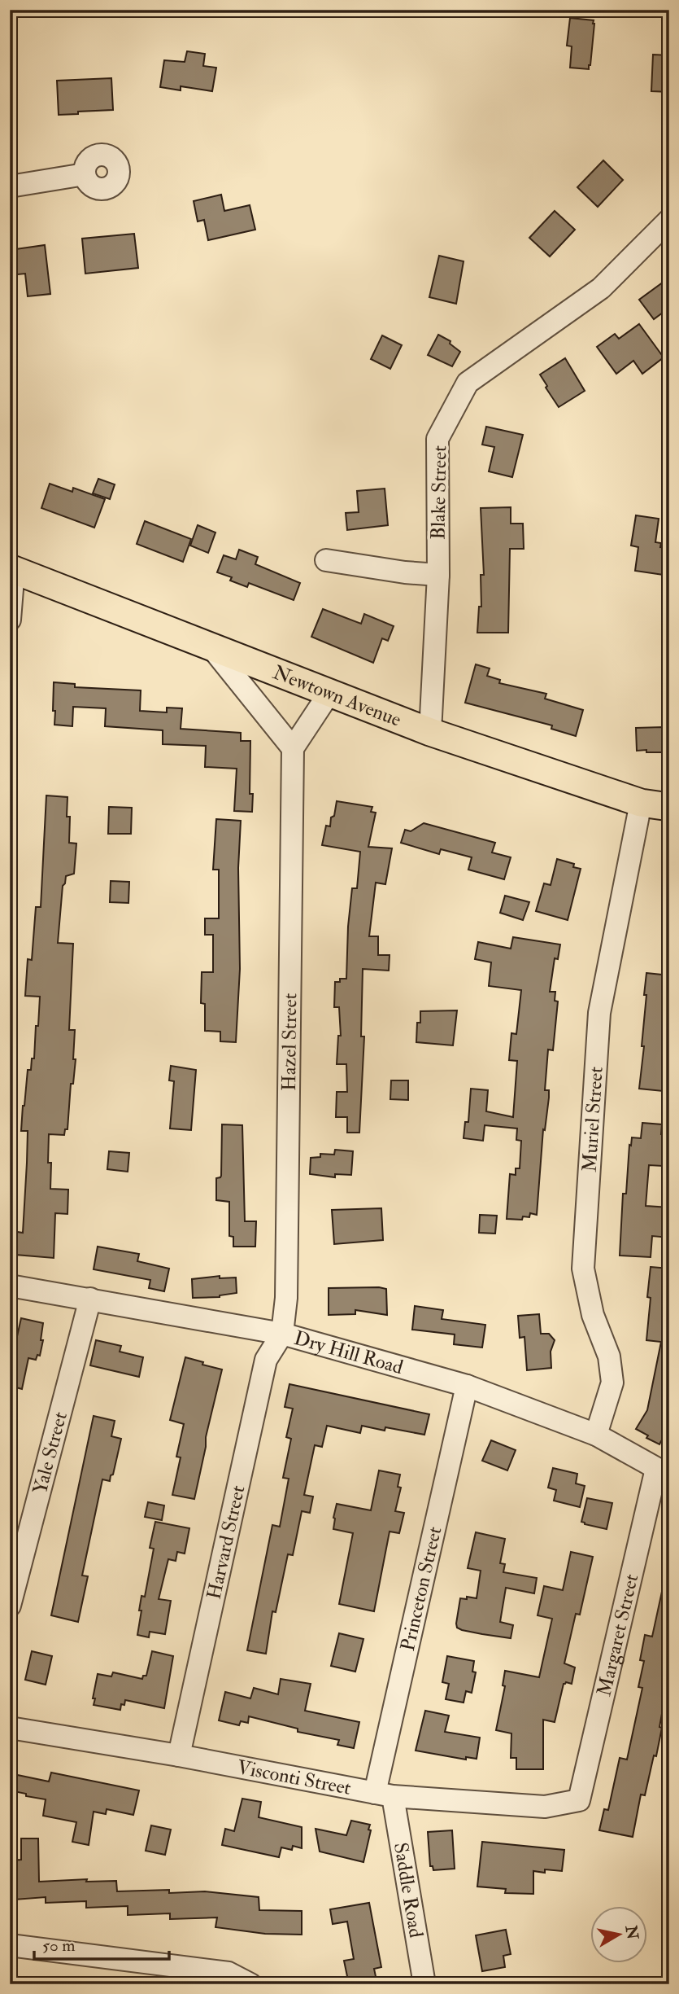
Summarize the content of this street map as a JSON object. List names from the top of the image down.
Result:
{
  "streets": {
    "main road": ["Newtown Avenue"],
    "street": [
      "Blake Street",
      "Hazel Street",
      "Muriel Street",
      "Dry Hill Road",
      "Yale Street",
      "Harvard Street",
      "Princeton Street",
      "Margaret Street",
      "Visconti Street",
      "Saddle Road"
    ]
  },
  "crossings": [
    ["Blake Street", "Newtown Avenue"],
    ["Newtown Avenue", "Muriel Street"],
    ["Hazel Street", "Dry Hill Road"],
    ["Hazel Street", "Harvard Street"],
    ["Muriel Street", "Dry Hill Road"],
    ["Dry Hill Road", "Yale Street"],
    ["Dry Hill Road", "Harvard Street"],
    ["Dry Hill Road", "Princeton Street"],
    ["Dry Hill Road", "Margaret Street"],
    ["Harvard Street", "Visconti Street"],
    ["Princeton Street", "Visconti Street"],
    ["Princeton Street", "Saddle Road"],
    ["Margaret Street", "Visconti Street"],
    ["Visconti Street", "Saddle Road"]
  ],
  "scale_bar": "50 m",
  "north": "right"
}
